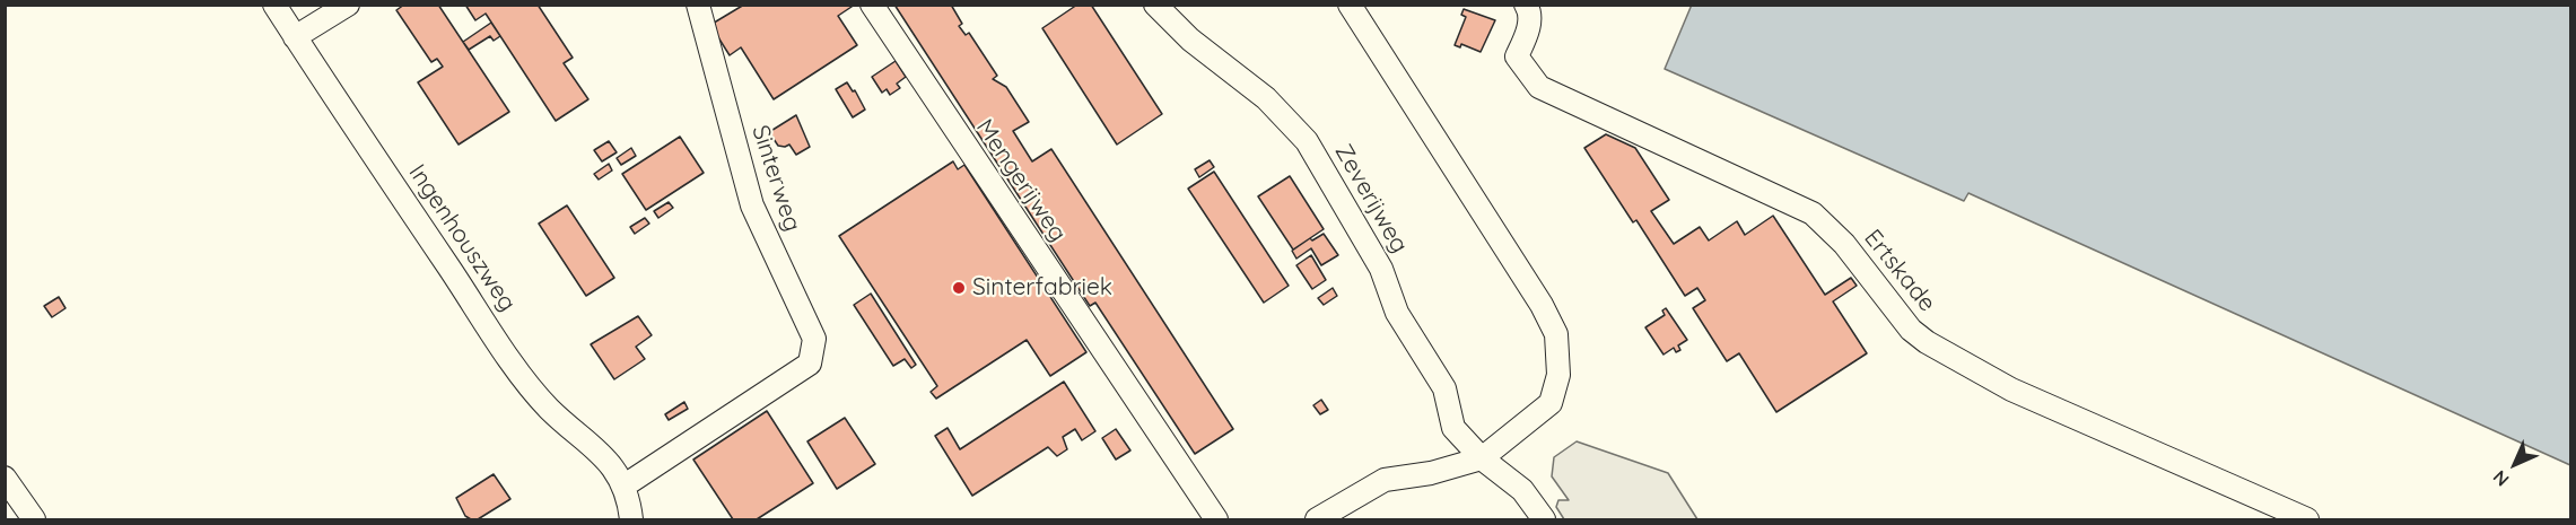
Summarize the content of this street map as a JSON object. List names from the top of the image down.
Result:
{
  "streets": {
    "street": [
      "Sinterweg",
      "Mengerijweg",
      "Zeverijweg",
      "Ingenhouszweg",
      "Ertskade"
    ]
  },
  "crossings": [
    ["Sinterweg", "Ingenhouszweg"]
  ],
  "places": ["Sinterfabriek"],
  "north": "bottom left"
}
